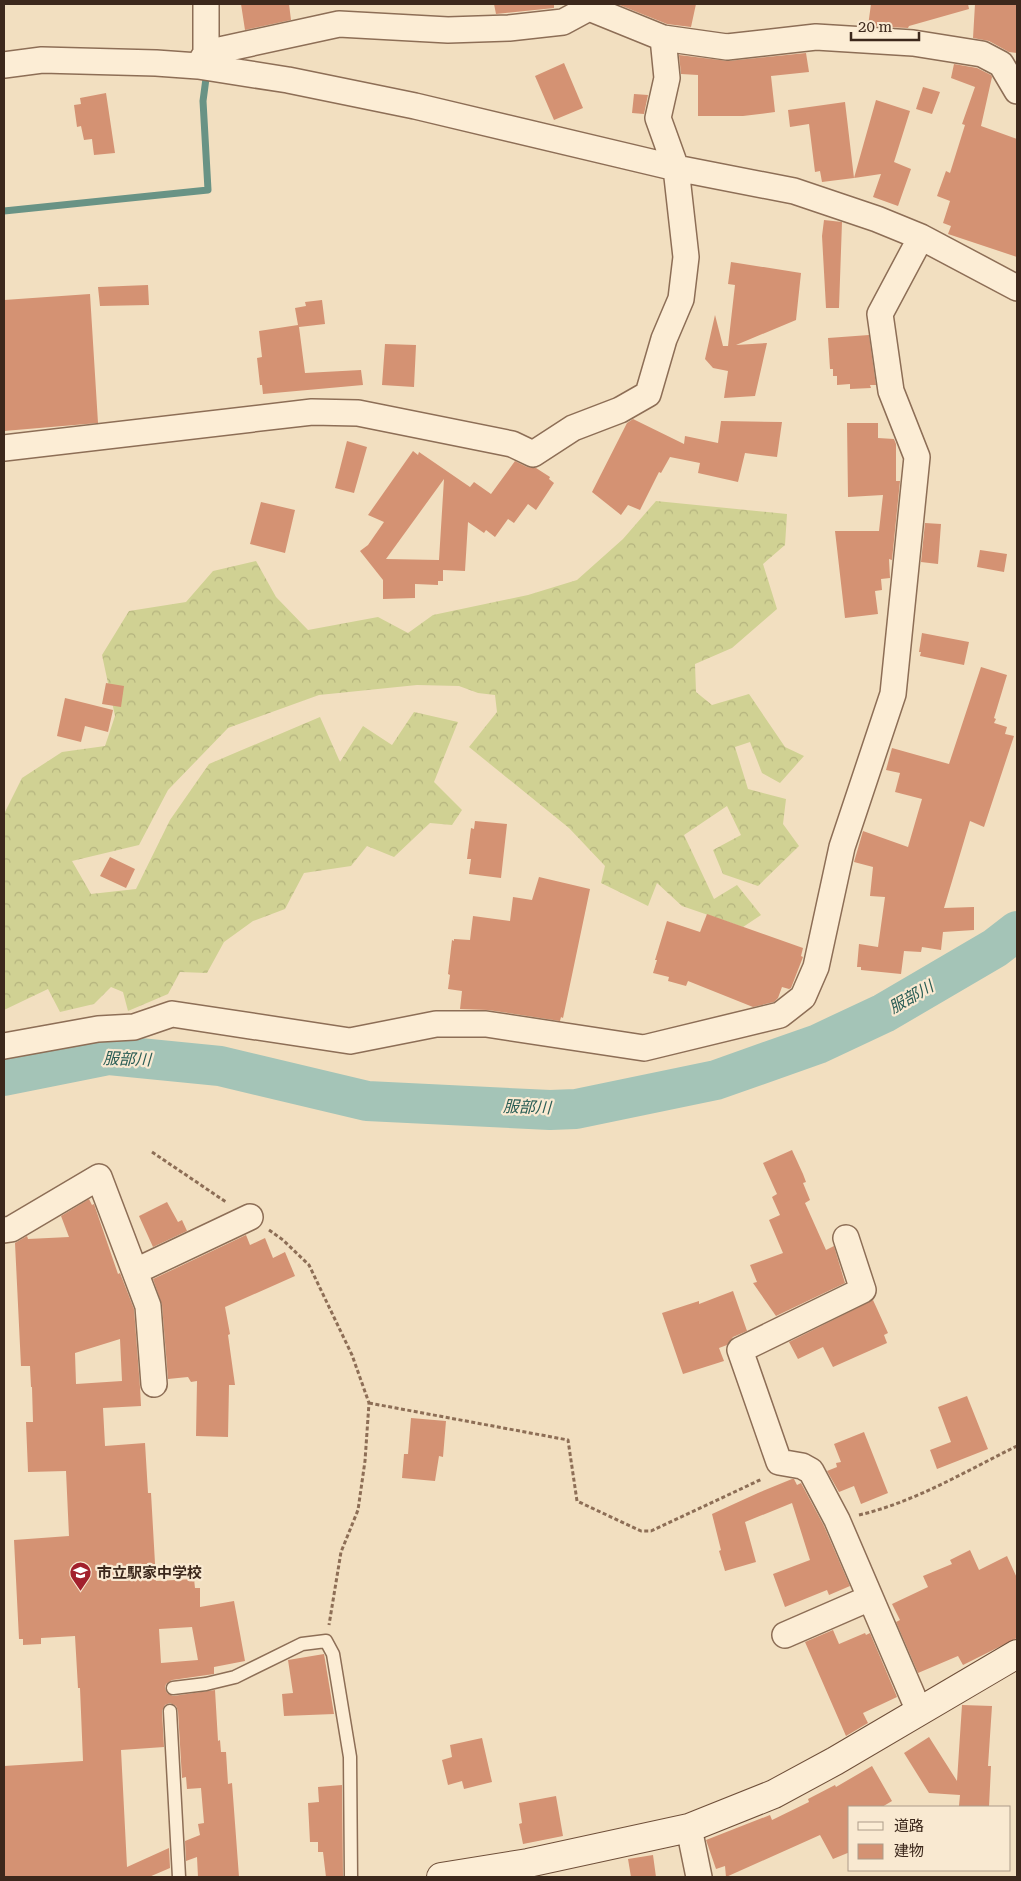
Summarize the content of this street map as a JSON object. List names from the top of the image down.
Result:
{
  "water": ["服部川"],
  "places": {
    "school or university": ["市立駅家中学校"]
  },
  "legend": ["道路", "建物"],
  "scale_bar": "20 m"
}
